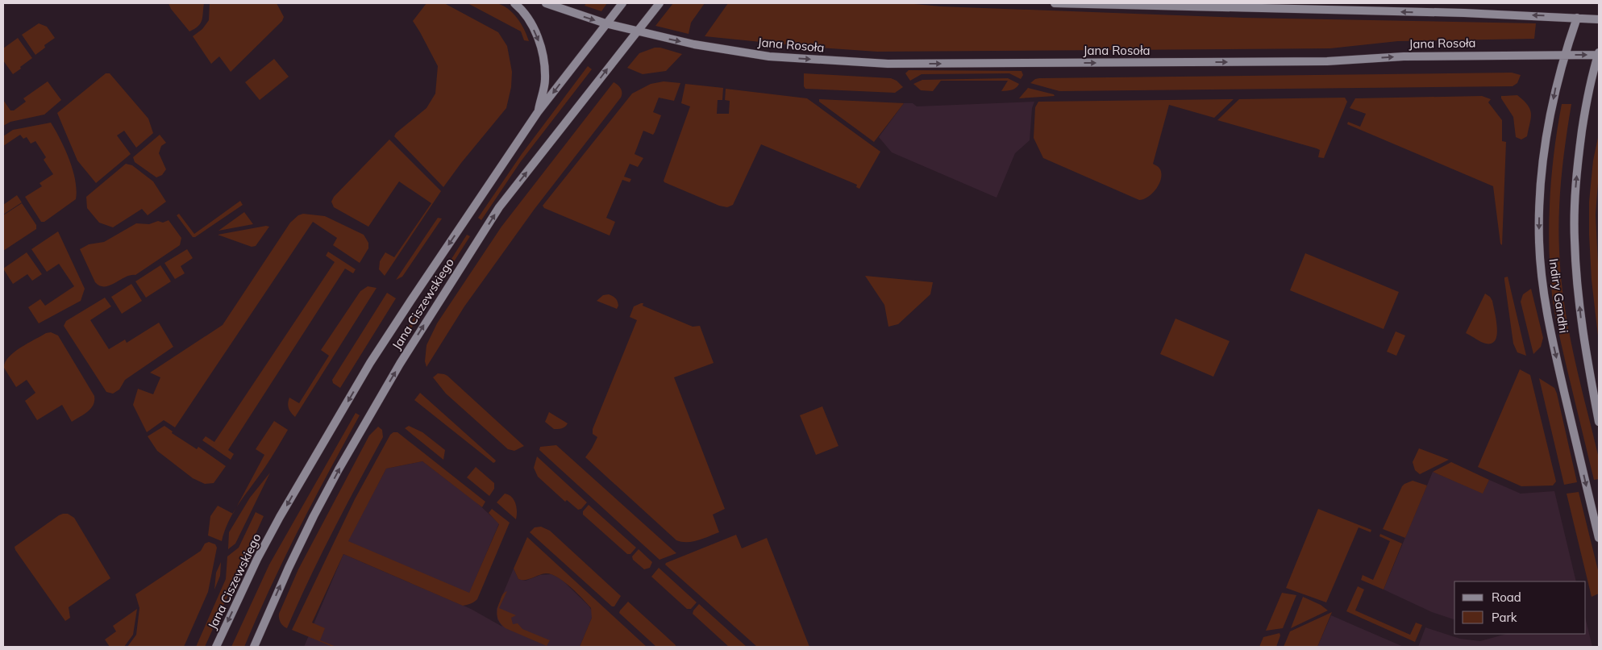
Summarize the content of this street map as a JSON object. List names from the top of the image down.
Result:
{
  "streets": {
    "street": ["Jana Rosoła", "Indiry Gandhi", "Jana Ciszewskiego"]
  },
  "crossings": [
    ["Jana Rosoła", "Indiry Gandhi"],
    ["Jana Rosoła", "Jana Ciszewskiego"]
  ],
  "legend": ["Road", "Park"]
}
